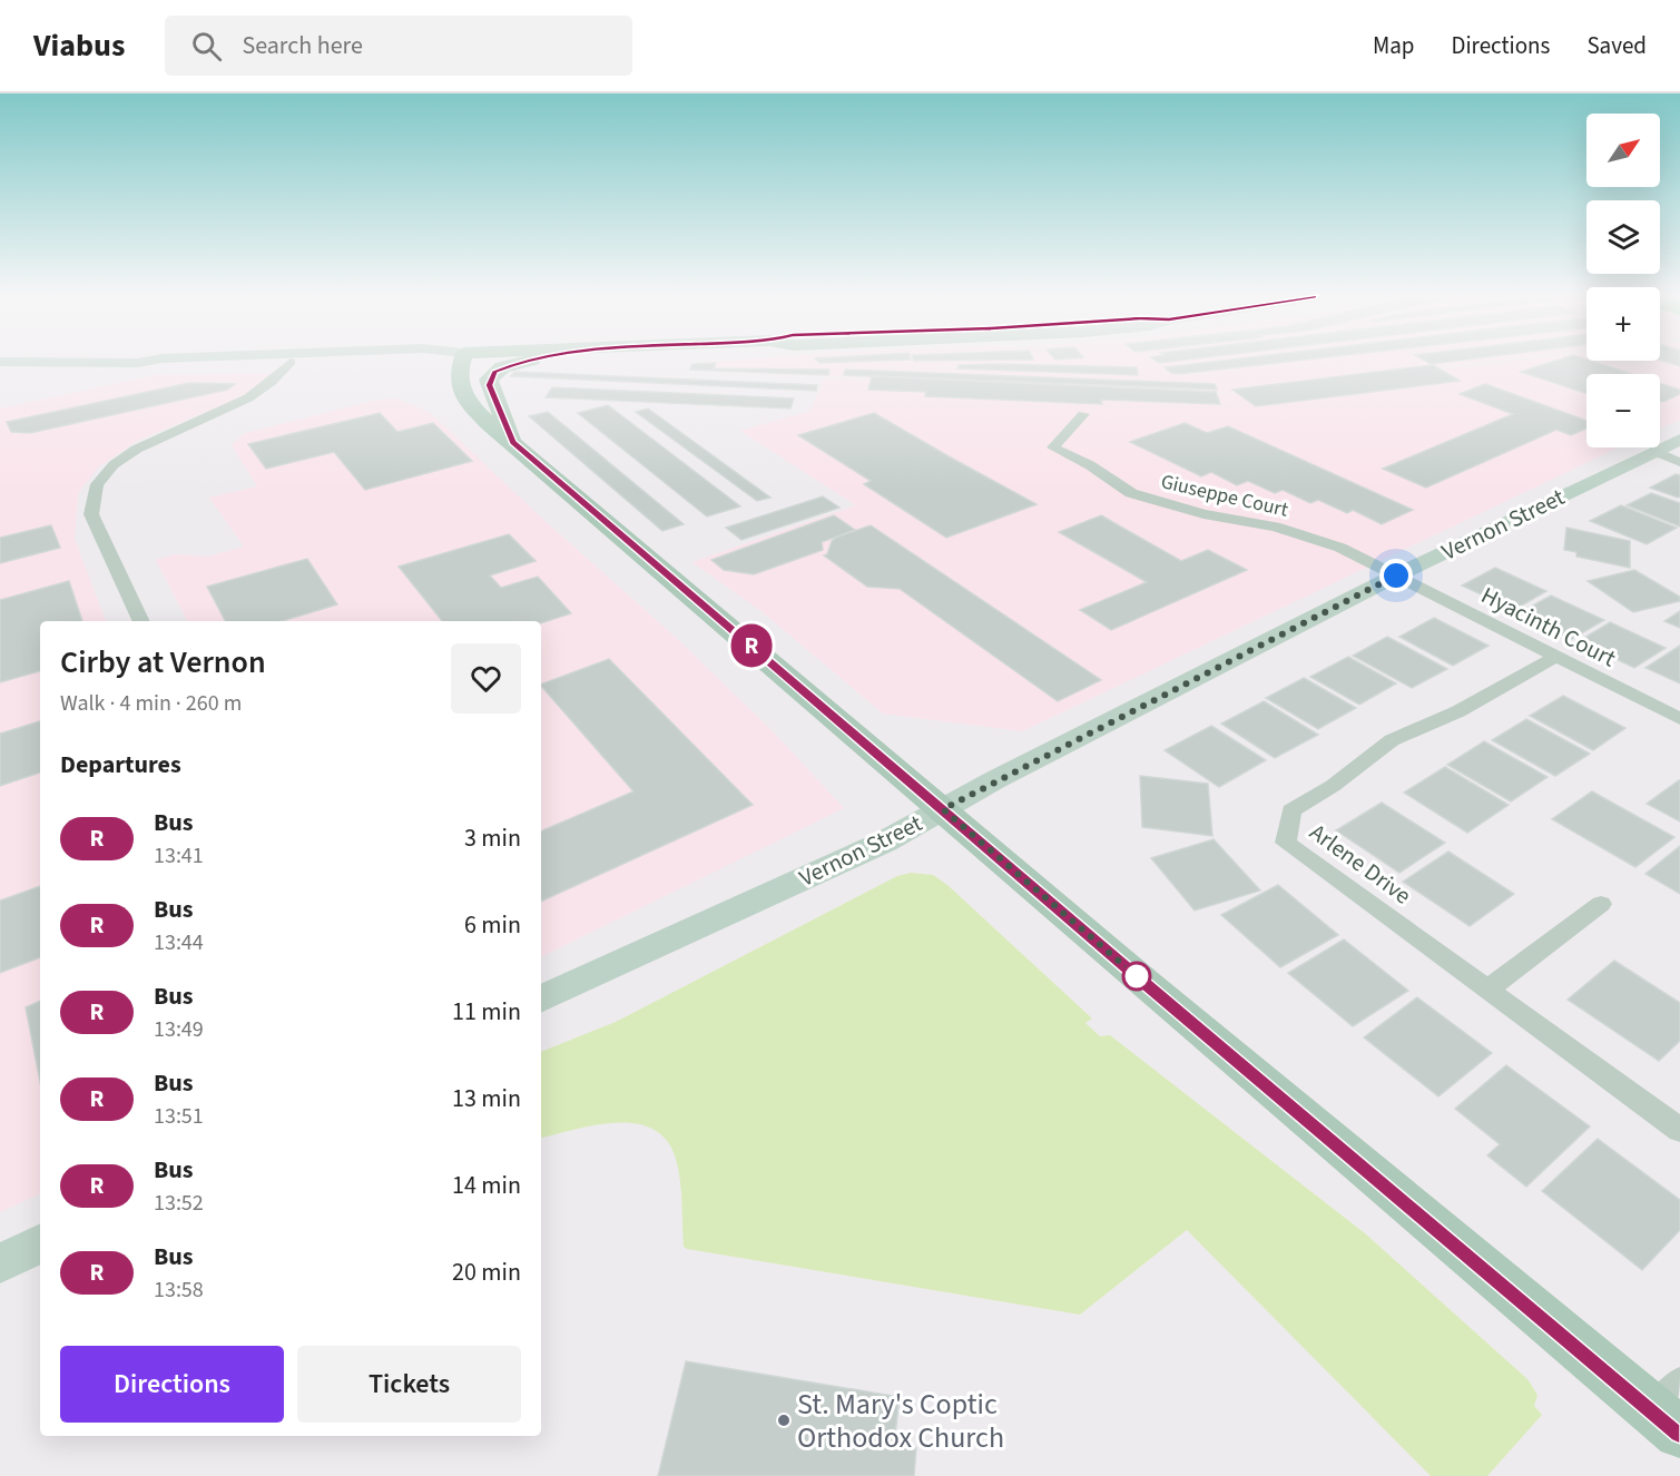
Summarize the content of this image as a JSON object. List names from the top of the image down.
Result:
{
  "streets": {
    "main road": ["Vernon Street"],
    "street": ["Giuseppe Court", "Hyacinth Court", "Arlene Drive"]
  },
  "crossings": [
    ["Giuseppe Court", "Vernon Street"],
    ["Giuseppe Court", "Hyacinth Court"],
    ["Vernon Street", "Hyacinth Court"],
    ["Hyacinth Court", "Arlene Drive"]
  ],
  "places": ["St. Mary's Coptic Orthodox Church"],
  "lines": ["bus line R"],
  "north": "top right",
  "page": {
    "header": "Viabus",
    "search": "Search here",
    "nav": ["Map", "Directions", "Saved"],
    "on_map": "R",
    "map_buttons": ["+", "−"],
    "heading": [
      ["Cirby at Vernon", "Walk · 4 min · 260 m"],
      "Departures"
    ],
    "list": [
      {
        "mark": "R",
        "name": "Bus",
        "note": "13:41",
        "value": "3 min"
      },
      {
        "mark": "R",
        "name": "Bus",
        "note": "13:44",
        "value": "6 min"
      },
      {
        "mark": "R",
        "name": "Bus",
        "note": "13:49",
        "value": "11 min"
      },
      {
        "mark": "R",
        "name": "Bus",
        "note": "13:51",
        "value": "13 min"
      },
      {
        "mark": "R",
        "name": "Bus",
        "note": "13:52",
        "value": "14 min"
      },
      {
        "mark": "R",
        "name": "Bus",
        "note": "13:58",
        "value": "20 min"
      }
    ],
    "buttons": ["Directions", "Tickets"]
  }
}
